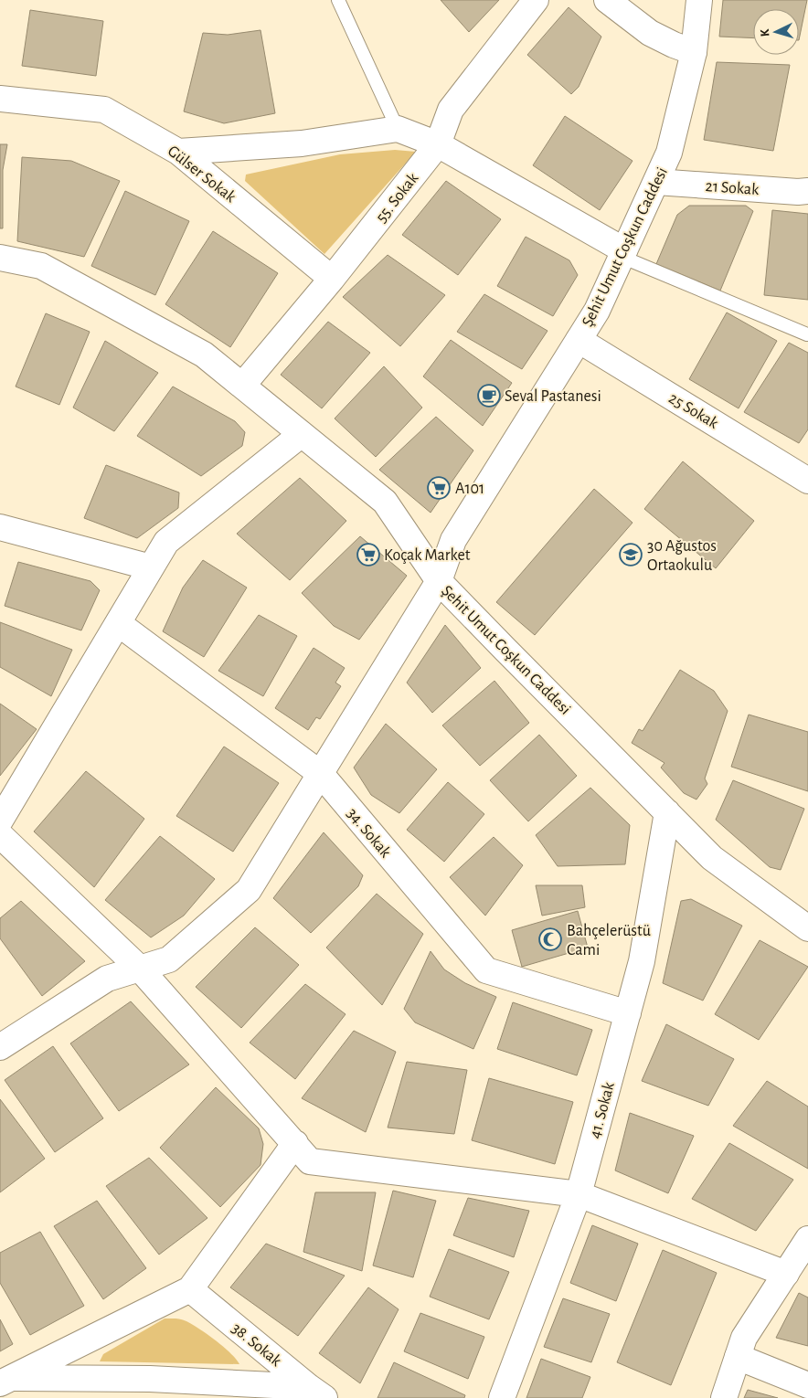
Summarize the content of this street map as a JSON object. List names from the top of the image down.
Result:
{
  "streets": {
    "street": [
      "Gülser Sokak",
      "21 Sokak",
      "55. Sokak",
      "Şehit Umut Coşkun Caddesi",
      "25 Sokak",
      "34. Sokak",
      "41. Sokak",
      "38. Sokak"
    ]
  },
  "crossings": [
    ["Gülser Sokak", "55. Sokak"],
    ["21 Sokak", "Şehit Umut Coşkun Caddesi"],
    ["Şehit Umut Coşkun Caddesi", "25 Sokak"],
    ["Şehit Umut Coşkun Caddesi", "41. Sokak"],
    ["34. Sokak", "41. Sokak"]
  ],
  "places": {
    "cafe": ["Seval Pastanesi"],
    "supermarket": ["A101", "Koçak Market"],
    "school or university": ["30 Ağustos Ortaokulu"],
    "mosque": ["Bahçelerüstü Cami"]
  },
  "north": "left"
}
